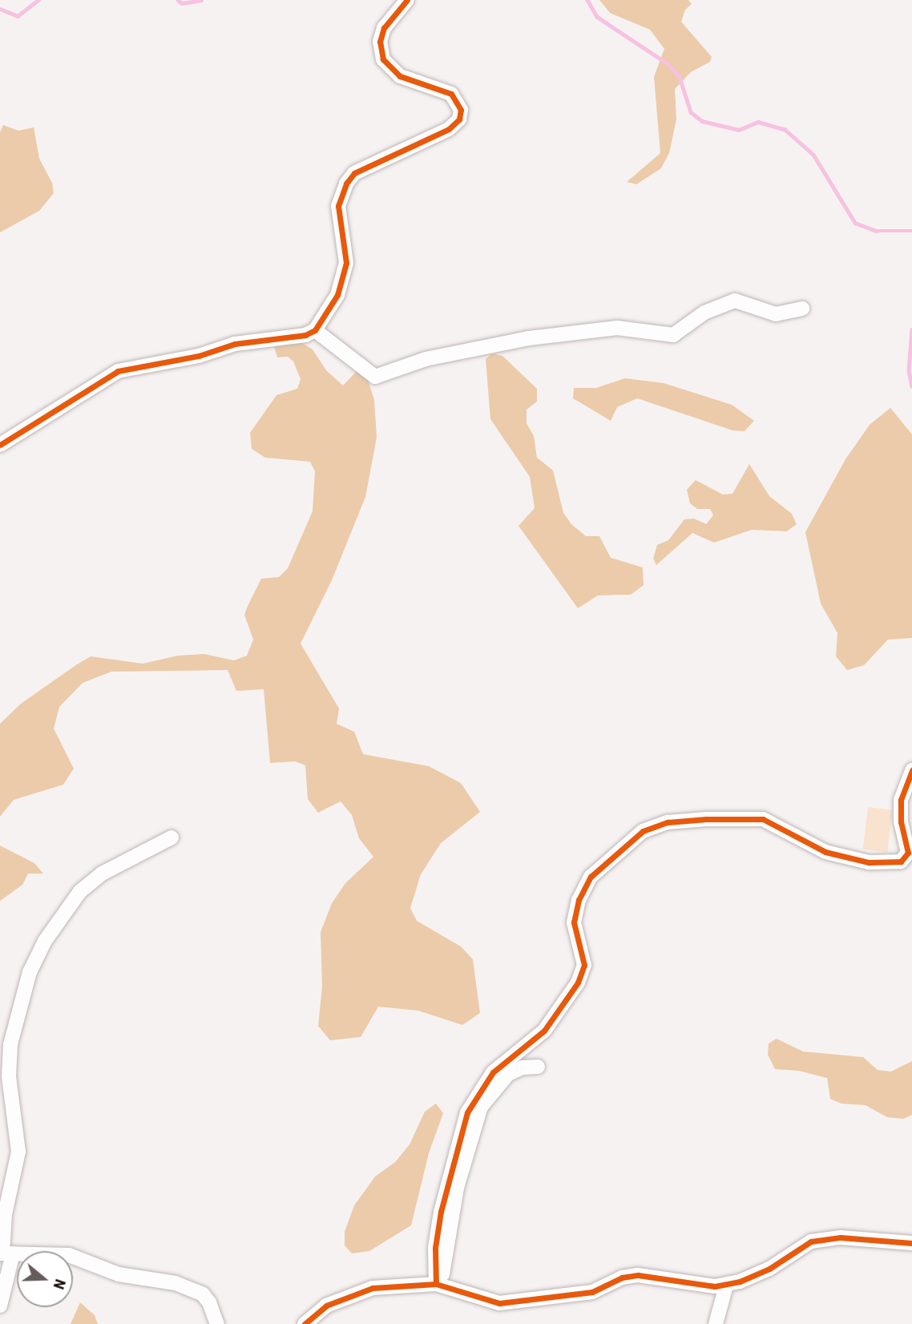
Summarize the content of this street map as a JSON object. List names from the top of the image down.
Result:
{
  "north": "right"
}
